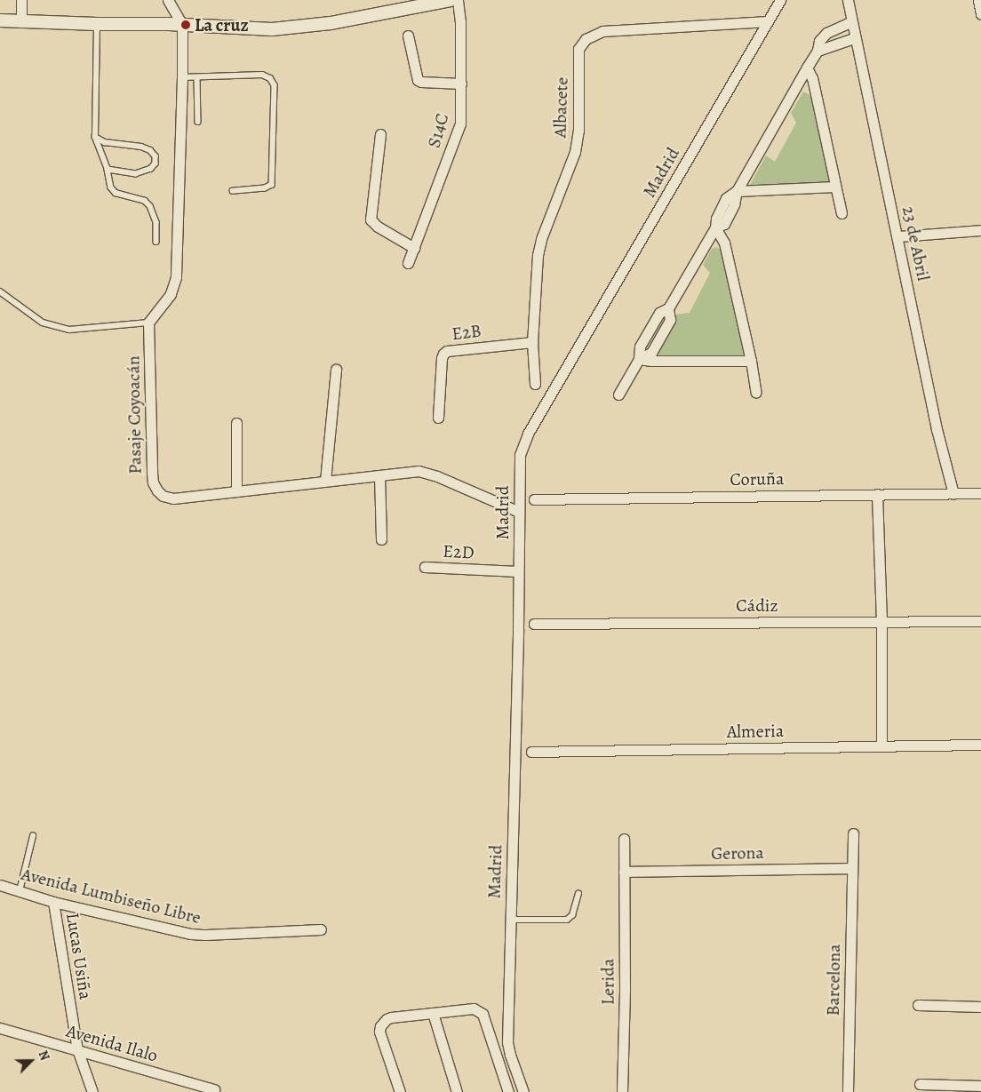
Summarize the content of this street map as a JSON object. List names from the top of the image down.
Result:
{
  "streets": {
    "street": [
      "Albacete",
      "S14C",
      "Madrid",
      "23 de Abril",
      "E2B",
      "Pasaje Coyoacán",
      "Coruña",
      "E2D",
      "Cádiz",
      "Almeria",
      "Gerona",
      "Avenida Lumbiseño Libre",
      "Lucas Usiña",
      "Barcelona",
      "Lerida",
      "Avenida Ilalo"
    ]
  },
  "crossings": [
    ["Albacete", "Madrid"],
    ["Albacete", "E2B"],
    ["Madrid", "Pasaje Coyoacán"],
    ["Madrid", "E2D"],
    ["23 de Abril", "Coruña"],
    ["Gerona", "Barcelona"],
    ["Gerona", "Lerida"],
    ["Avenida Lumbiseño Libre", "Lucas Usiña"],
    ["Lucas Usiña", "Avenida Ilalo"]
  ],
  "places": ["La cruz"],
  "north": "top right"
}
